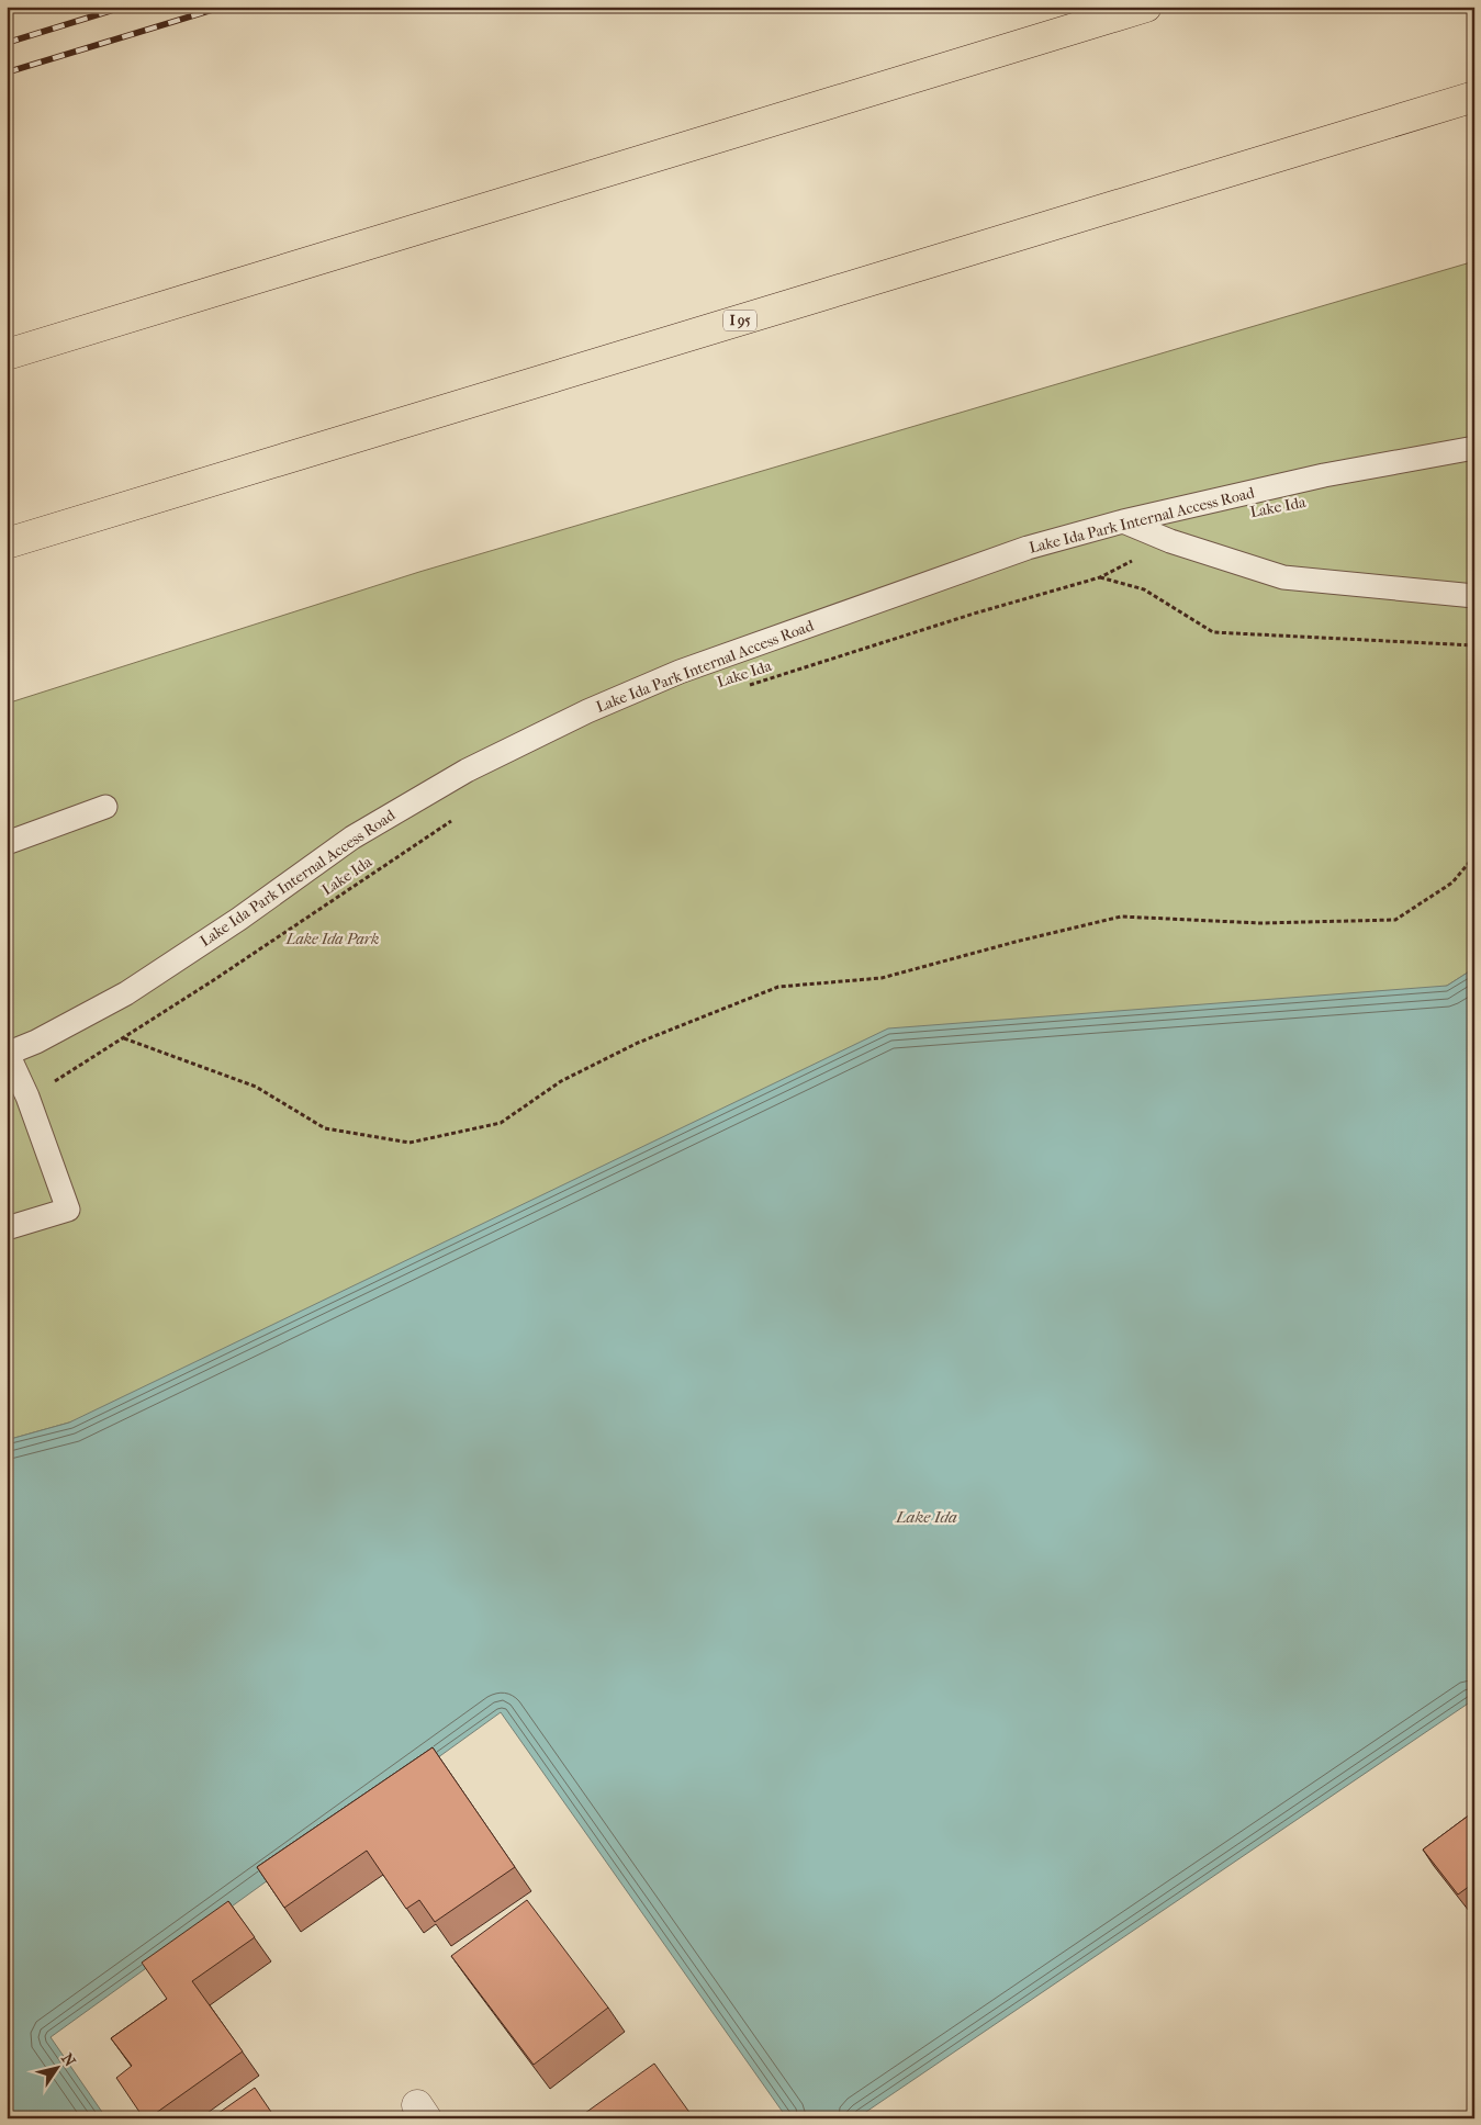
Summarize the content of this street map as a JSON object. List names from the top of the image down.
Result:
{
  "streets": {
    "highway": ["I 95"],
    "lane": ["Lake Ida Park Internal Access Road"],
    "path": ["Lake Ida"]
  },
  "water": ["Lake Ida"],
  "parks": ["Lake Ida Park"],
  "north": "top right"
}
